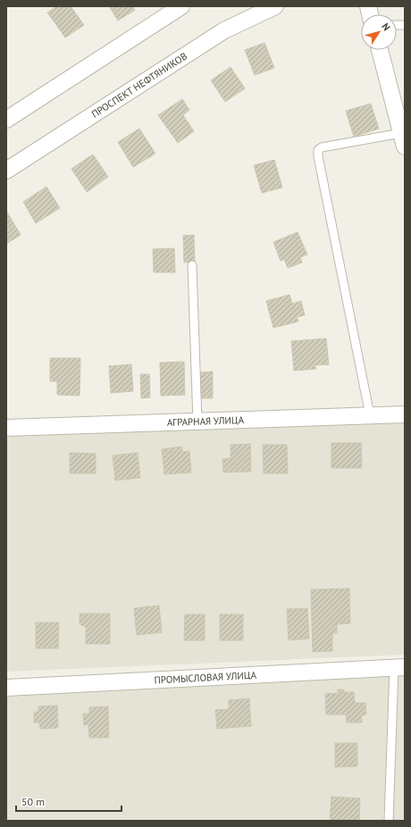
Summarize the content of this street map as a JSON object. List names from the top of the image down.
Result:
{
  "streets": {
    "street": ["ПРОСПЕКТ НЕФТЯНИКОВ", "АГРАРНАЯ УЛИЦА", "ПРОМЫСЛОВАЯ УЛИЦА"]
  },
  "scale_bar": "50 m",
  "north": "top right"
}
